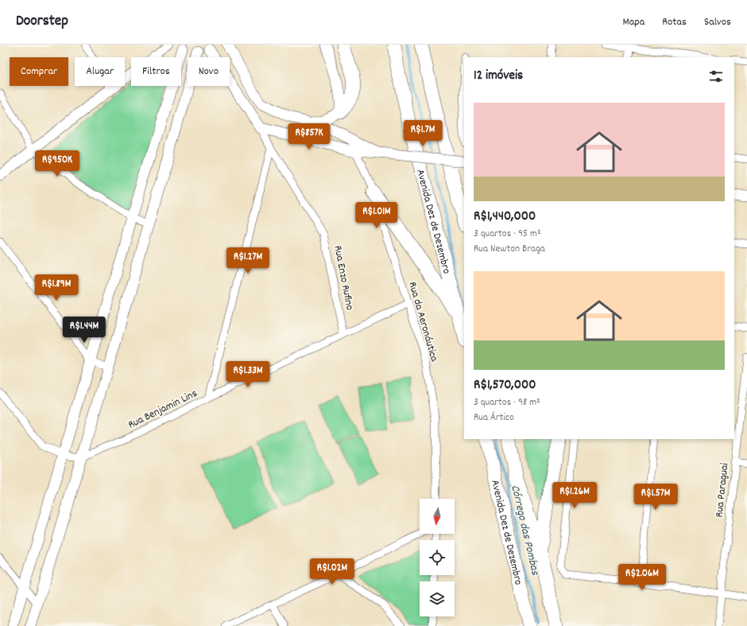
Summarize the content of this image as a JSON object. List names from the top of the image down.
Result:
{
  "streets": {
    "highway": ["Avenida Dez de Dezembro"],
    "street": [
      "Rua Enzo Rufino",
      "Rua da Aeronáutica",
      "Rua Benjamin Lins",
      "Rua Paraguai"
    ]
  },
  "crossings": [
    ["Rua Enzo Rufino", "Rua Benjamin Lins"],
    ["Rua da Aeronáutica", "Rua Benjamin Lins"]
  ],
  "water": ["Córrego das Pombas"],
  "north": "bottom",
  "page": {
    "header": "Doorstep",
    "nav": ["Mapa", "Rotas", "Salvos"],
    "chip": [
      "Comprar",
      "Alugar",
      "Filtros",
      "Novo"
    ],
    "heading": "12 imóveis",
    "list": [
      {
        "name": "R$1,440,000",
        "note": "3 quartos · 95 m² · Rua Newton Braga"
      },
      {
        "name": "R$1,570,000",
        "note": "3 quartos · 98 m² · Rua Ártico"
      }
    ],
    "price": [
      "R$1.7M",
      "R$857K",
      "R$950K",
      "R$1.01M",
      "R$1.27M",
      "R$1.89M",
      "R$1.44M",
      "R$1.33M",
      "R$1.26M",
      "R$1.57M",
      "R$1.02M",
      "R$2.06M"
    ]
  }
}
